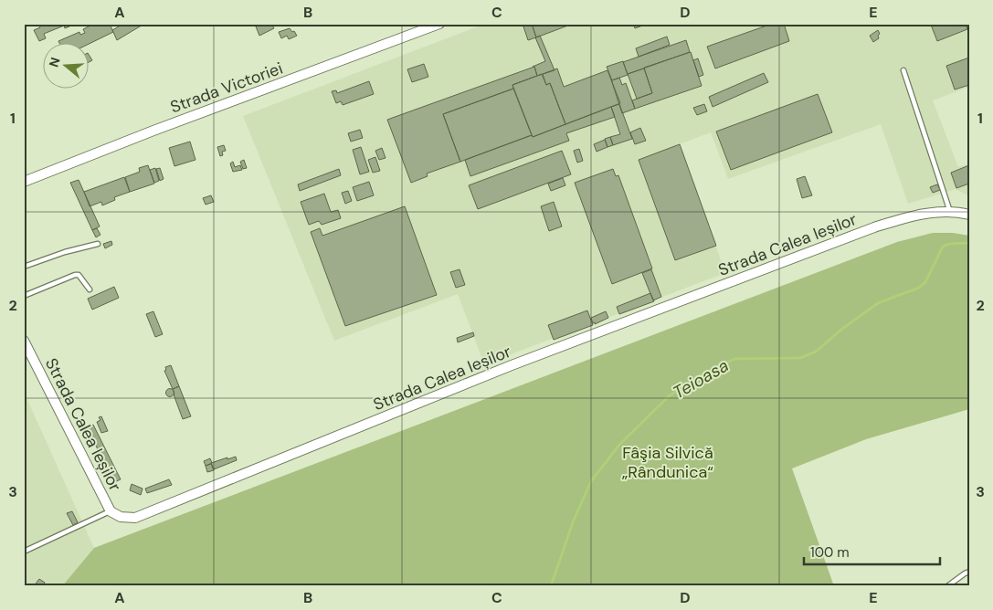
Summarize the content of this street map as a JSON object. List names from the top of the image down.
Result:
{
  "streets": {
    "street": ["Strada Victoriei", "Strada Calea Ieșilor"]
  },
  "water": ["Teioasa"],
  "parks": ["Fâşia Silvică „Rândunica“"],
  "scale_bar": "100 m",
  "north": "left",
  "grid": {
    "columns": [
      "A",
      "B",
      "C",
      "D",
      "E"
    ],
    "rows": ["1", "2", "3"]
  }
}
